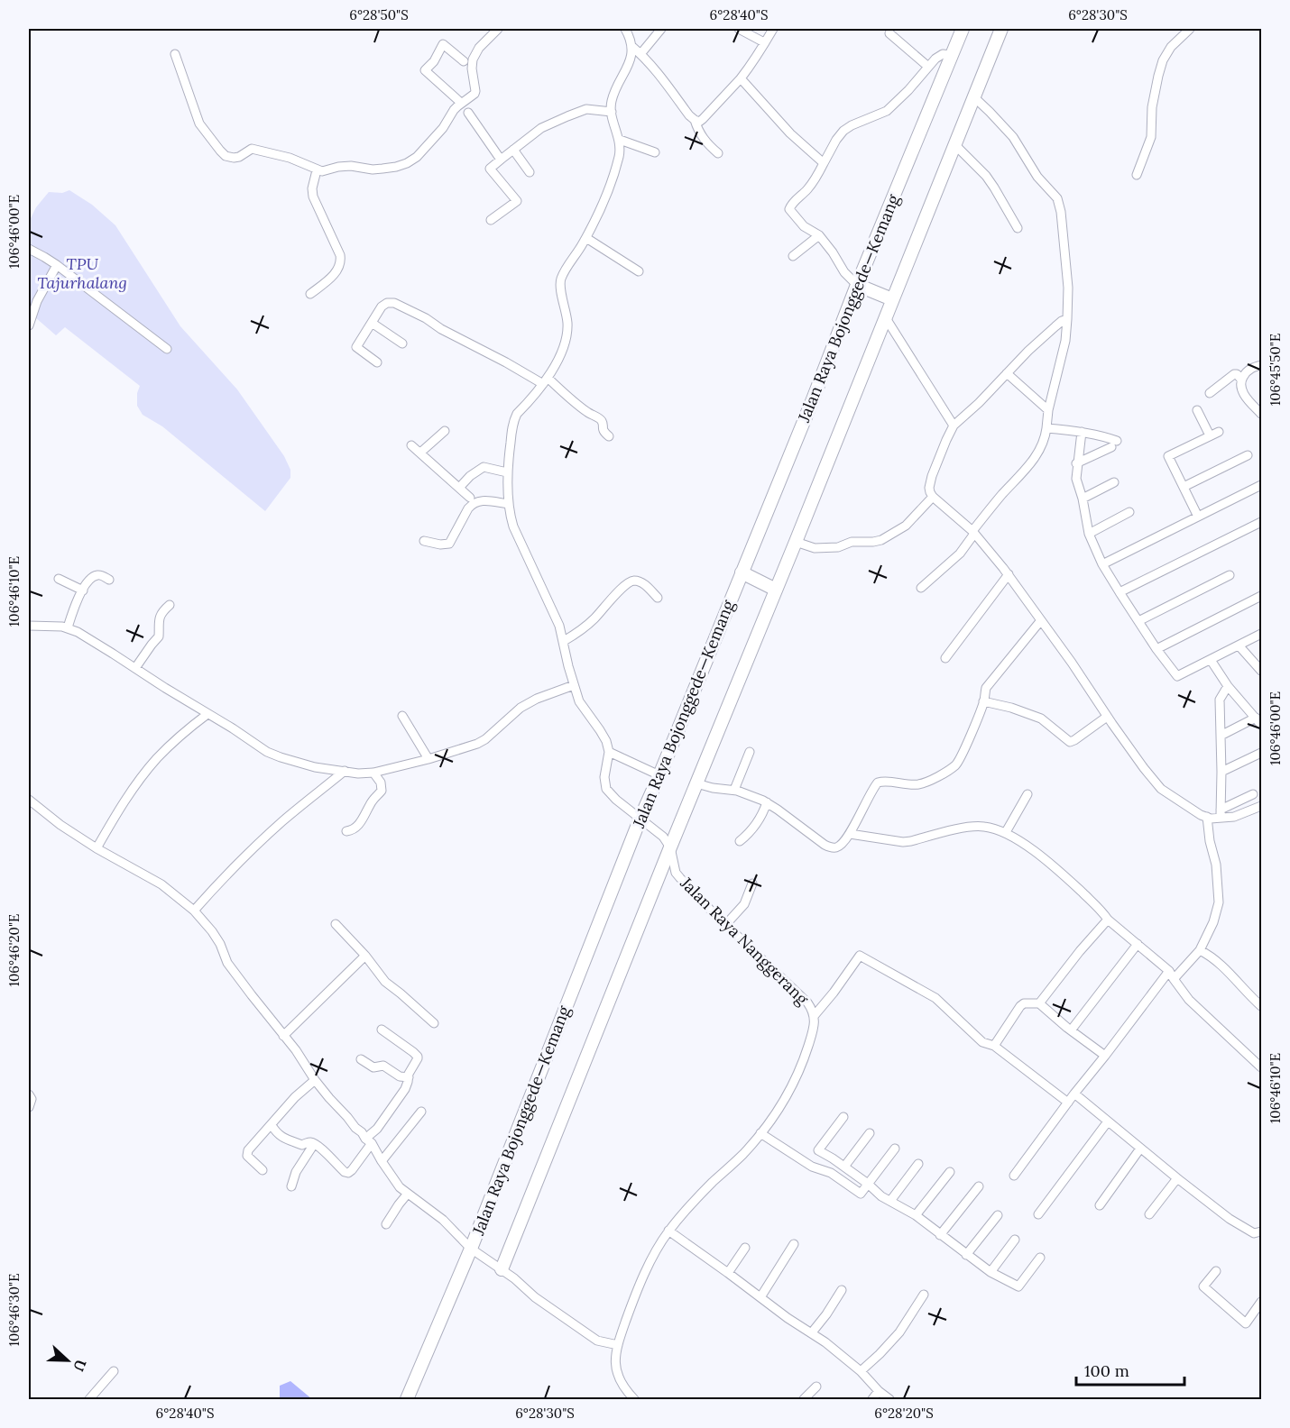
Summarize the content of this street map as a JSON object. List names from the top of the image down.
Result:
{
  "streets": {
    "highway": ["Jalan Raya Bojonggede—Kemang"],
    "street": ["Jalan Raya Nanggerang"]
  },
  "crossings": [
    ["Jalan Raya Bojonggede—Kemang", "Jalan Raya Nanggerang"]
  ],
  "parks": ["TPU Tajurhalang"],
  "scale_bar": "100 m",
  "north": "right",
  "coordinates": [
    "6°28'50\"S",
    "6°28'40\"S",
    "6°28'30\"S",
    "106°46'00\"E",
    "106°45'50\"E",
    "106°46'10\"E",
    "106°46'20\"E",
    "106°46'30\"E",
    "6°28'20\"S"
  ]
}
